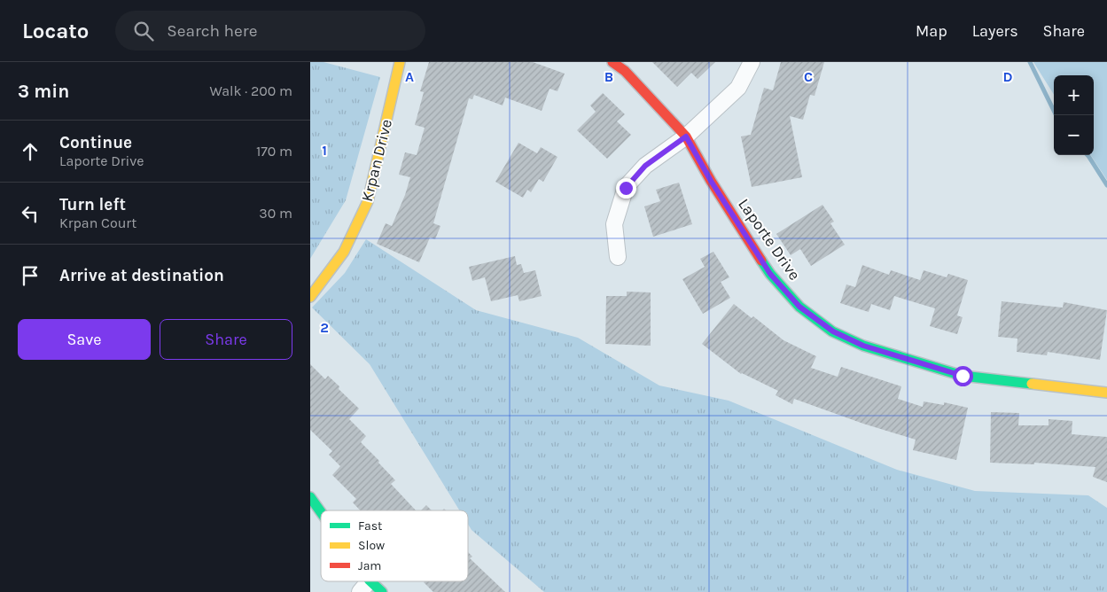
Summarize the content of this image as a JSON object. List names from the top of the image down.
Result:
{
  "streets": {
    "street": ["Krpan Drive", "Laporte Drive"]
  },
  "legend": ["Fast", "Slow", "Jam"],
  "page": {
    "header": "Locato",
    "search": "Search here",
    "nav": ["Map", "Layers", "Share"],
    "heading": ["3 min", "Walk · 200 m"],
    "map_buttons": ["+", "−"],
    "list": [
      ["Continue", "Laporte Drive", "170 m"],
      ["Turn left", "Krpan Court", "30 m"],
      "Arrive at destination"
    ],
    "buttons": ["Save", "Share"]
  },
  "grid": {
    "columns": [
      "A",
      "B",
      "C",
      "D"
    ],
    "rows": ["1", "2"]
  }
}
